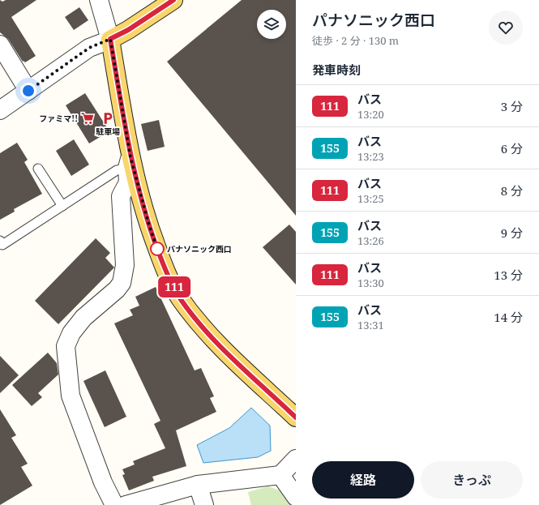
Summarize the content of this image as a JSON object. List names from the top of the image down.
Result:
{
  "places": {
    "supermarket": ["ファミマ!!"],
    "parking": ["駐車場"],
    "other": ["パナソニック西口"]
  },
  "lines": ["bus line 111"],
  "page": {
    "on_map": "111",
    "heading": [
      ["パナソニック西口", "徒歩 · 2 分 · 130 m"],
      "発車時刻"
    ],
    "list": [
      {
        "mark": "111",
        "name": "バス",
        "note": "13:20",
        "value": "3 分"
      },
      {
        "mark": "155",
        "name": "バス",
        "note": "13:23",
        "value": "6 分"
      },
      {
        "mark": "111",
        "name": "バス",
        "note": "13:25",
        "value": "8 分"
      },
      {
        "mark": "155",
        "name": "バス",
        "note": "13:26",
        "value": "9 分"
      },
      {
        "mark": "111",
        "name": "バス",
        "note": "13:30",
        "value": "13 分"
      },
      {
        "mark": "155",
        "name": "バス",
        "note": "13:31",
        "value": "14 分"
      }
    ],
    "buttons": ["経路", "きっぷ"]
  }
}
